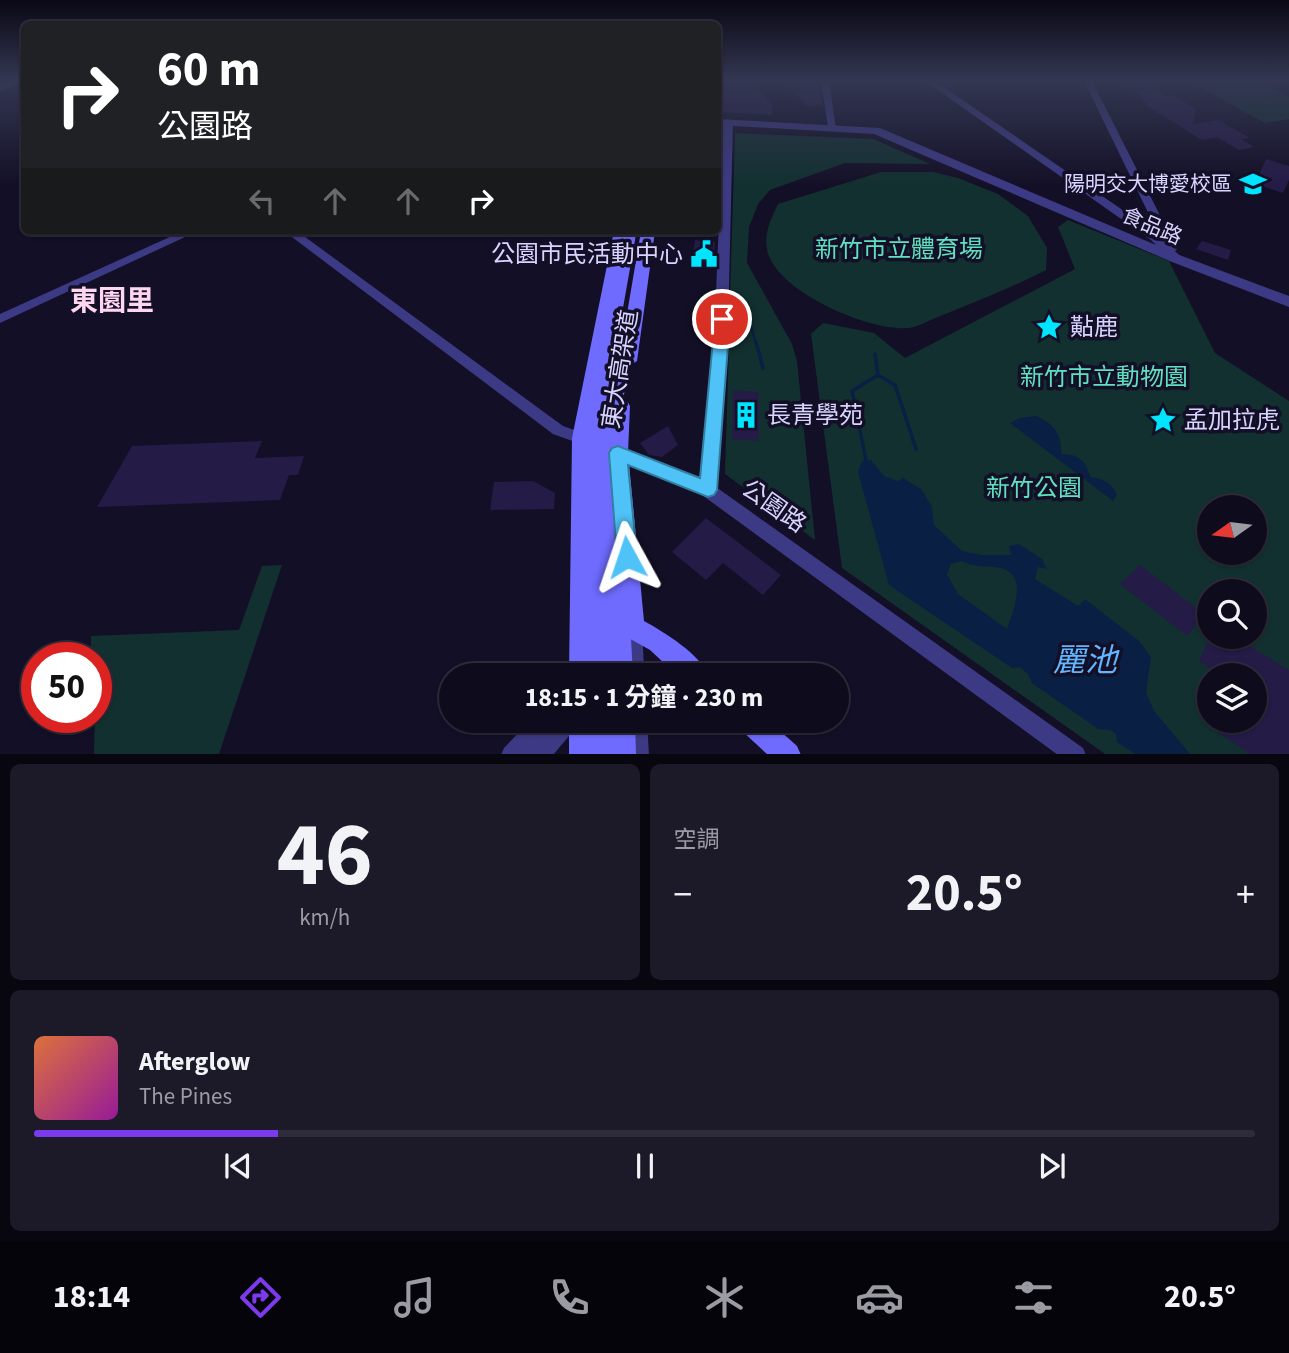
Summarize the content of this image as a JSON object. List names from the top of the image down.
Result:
{
  "streets": {
    "main road": ["東大高架道"],
    "street": ["食品路", "公園路"]
  },
  "districts": ["東園里"],
  "water": ["麗池"],
  "parks": ["新竹市立體育場", "新竹市立動物園", "新竹公園"],
  "places": {
    "school or university": ["陽明交大博愛校區"],
    "public building": ["公園市民活動中心"],
    "place": ["黇鹿", "孟加拉虎"],
    "building": ["長青學苑"]
  },
  "north": "left",
  "page": {
    "turn": ["60 m", "公園路"],
    "limit": "50",
    "trip": "18:15 · 1 分鐘 · 230 m",
    "tile": [
      ["46", "km/h"],
      "空調"
    ],
    "heat": ["−", "20.5°", "+"],
    "song": ["Afterglow", "The Pines"],
    "tabs": ["18:14", "20.5°"]
  }
}
